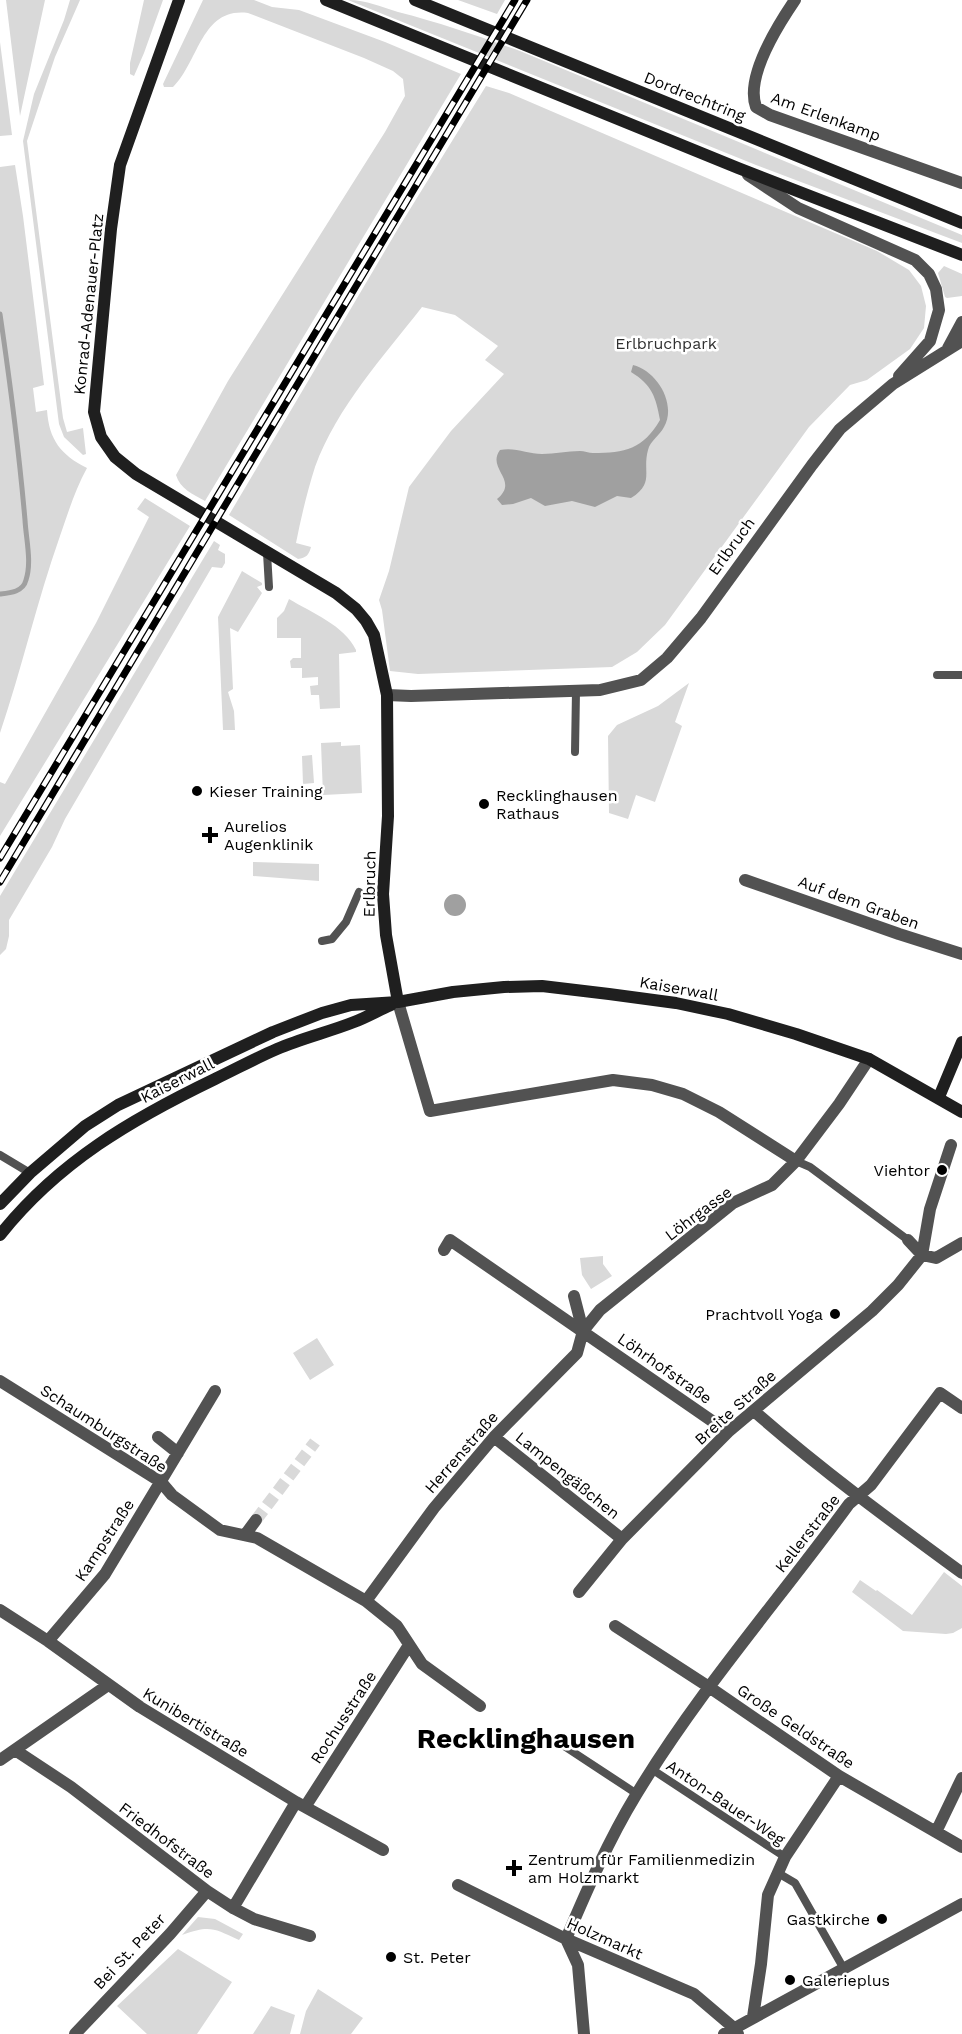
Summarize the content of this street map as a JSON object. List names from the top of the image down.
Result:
{
  "streets": {
    "main road": [
      "Dordrechtring",
      "Konrad-Adenauer-Platz",
      "Erlbruch",
      "Kaiserwall"
    ],
    "street": [
      "Am Erlenkamp",
      "Auf dem Graben",
      "Löhrgasse",
      "Löhrhofstraße",
      "Breite Straße",
      "Schaumburgstraße",
      "Herrenstraße",
      "Lampengäßchen",
      "Kellerstraße",
      "Kampstraße",
      "Rochusstraße",
      "Kunibertistraße",
      "Große Geldstraße",
      "Friedhofstraße",
      "Holzmarkt",
      "Bei St. Peter"
    ],
    "lane": ["Anton-Bauer-Weg"]
  },
  "crossings": [
    ["Konrad-Adenauer-Platz", "Erlbruch"],
    ["Erlbruch", "Kaiserwall"],
    ["Kaiserwall", "Löhrgasse"],
    ["Löhrgasse", "Löhrhofstraße"],
    ["Löhrgasse", "Herrenstraße"],
    ["Löhrhofstraße", "Breite Straße"],
    ["Löhrhofstraße", "Herrenstraße"],
    ["Breite Straße", "Lampengäßchen"],
    ["Schaumburgstraße", "Herrenstraße"],
    ["Schaumburgstraße", "Kampstraße"],
    ["Schaumburgstraße", "Rochusstraße"],
    ["Herrenstraße", "Lampengäßchen"],
    ["Kellerstraße", "Große Geldstraße"],
    ["Kellerstraße", "Anton-Bauer-Weg"],
    ["Kellerstraße", "Holzmarkt"],
    ["Kampstraße", "Kunibertistraße"],
    ["Rochusstraße", "Kunibertistraße"],
    ["Rochusstraße", "Friedhofstraße"],
    ["Friedhofstraße", "Bei St. Peter"]
  ],
  "districts": ["Recklinghausen"],
  "parks": ["Erlbruchpark"],
  "places": {
    "other": [
      "Kieser Training",
      "Recklinghausen Rathaus",
      "Viehtor",
      "Prachtvoll Yoga",
      "Gastkirche",
      "St. Peter",
      "Galerieplus"
    ],
    "health": ["Aurelios Augenklinik", "Zentrum für Familienmedizin am Holzmarkt"]
  }
}
